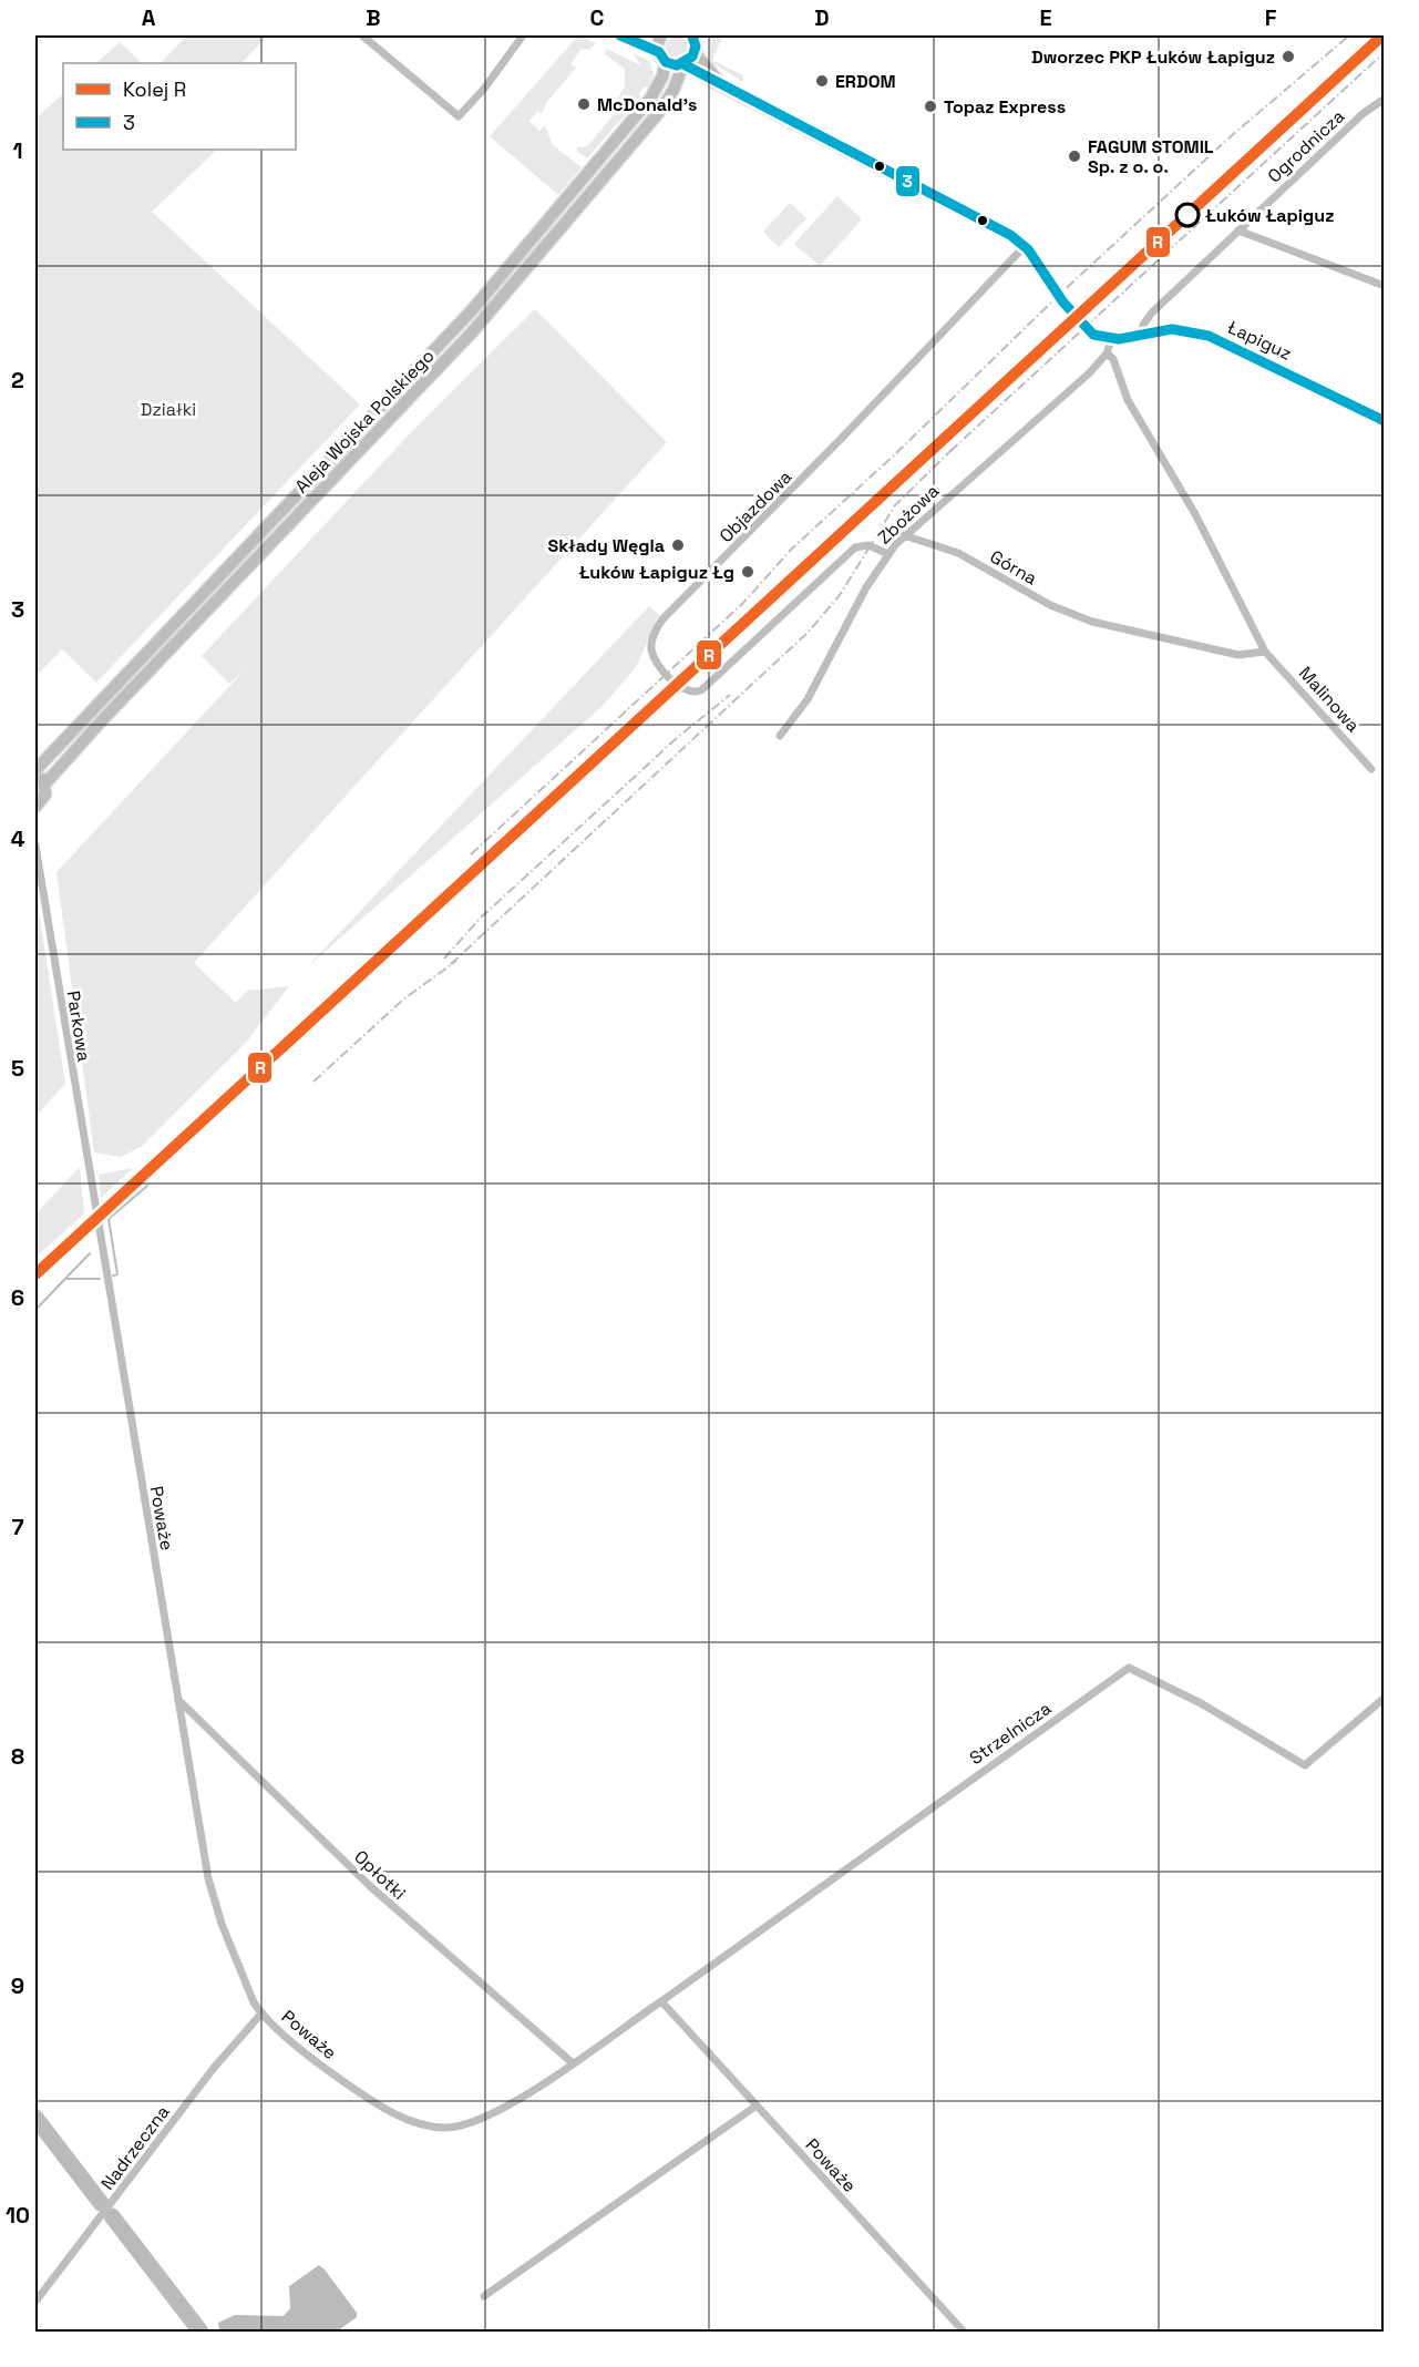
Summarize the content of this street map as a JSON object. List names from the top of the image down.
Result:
{
  "streets": {
    "main road": ["Łapiguz", "Aleja Wojska Polskiego"],
    "street": [
      "Ogrodnicza",
      "Objazdowa",
      "Zbożowa",
      "Górna",
      "Malinowa",
      "Parkowa",
      "Poważe",
      "Strzelnicza",
      "Opłotki",
      "Nadrzeczna"
    ]
  },
  "crossings": [
    ["Ogrodnicza", "Łapiguz"],
    ["Łapiguz", "Zbożowa"],
    ["Objazdowa", "Zbożowa"],
    ["Zbożowa", "Górna"],
    ["Zbożowa", "Malinowa"],
    ["Górna", "Malinowa"],
    ["Parkowa", "Poważe"],
    ["Poważe", "Strzelnicza"],
    ["Poważe", "Opłotki"],
    ["Poważe", "Nadrzeczna"]
  ],
  "parks": ["Działki"],
  "places": [
    "Dworzec PKP Łuków Łapiguz",
    "ERDOM",
    "McDonald's",
    "Topaz Express",
    "FAGUM STOMIL Sp. z o. o.",
    "Łuków Łapiguz",
    "Składy Węgla",
    "Łuków Łapiguz Łg"
  ],
  "lines": ["rail line R", "transit line 3"],
  "legend": ["Kolej R", "3"],
  "grid": {
    "columns": [
      "A",
      "B",
      "C",
      "D",
      "E",
      "F"
    ],
    "rows": [
      "1",
      "2",
      "3",
      "4",
      "5",
      "6",
      "7",
      "8",
      "9",
      "10"
    ]
  }
}
